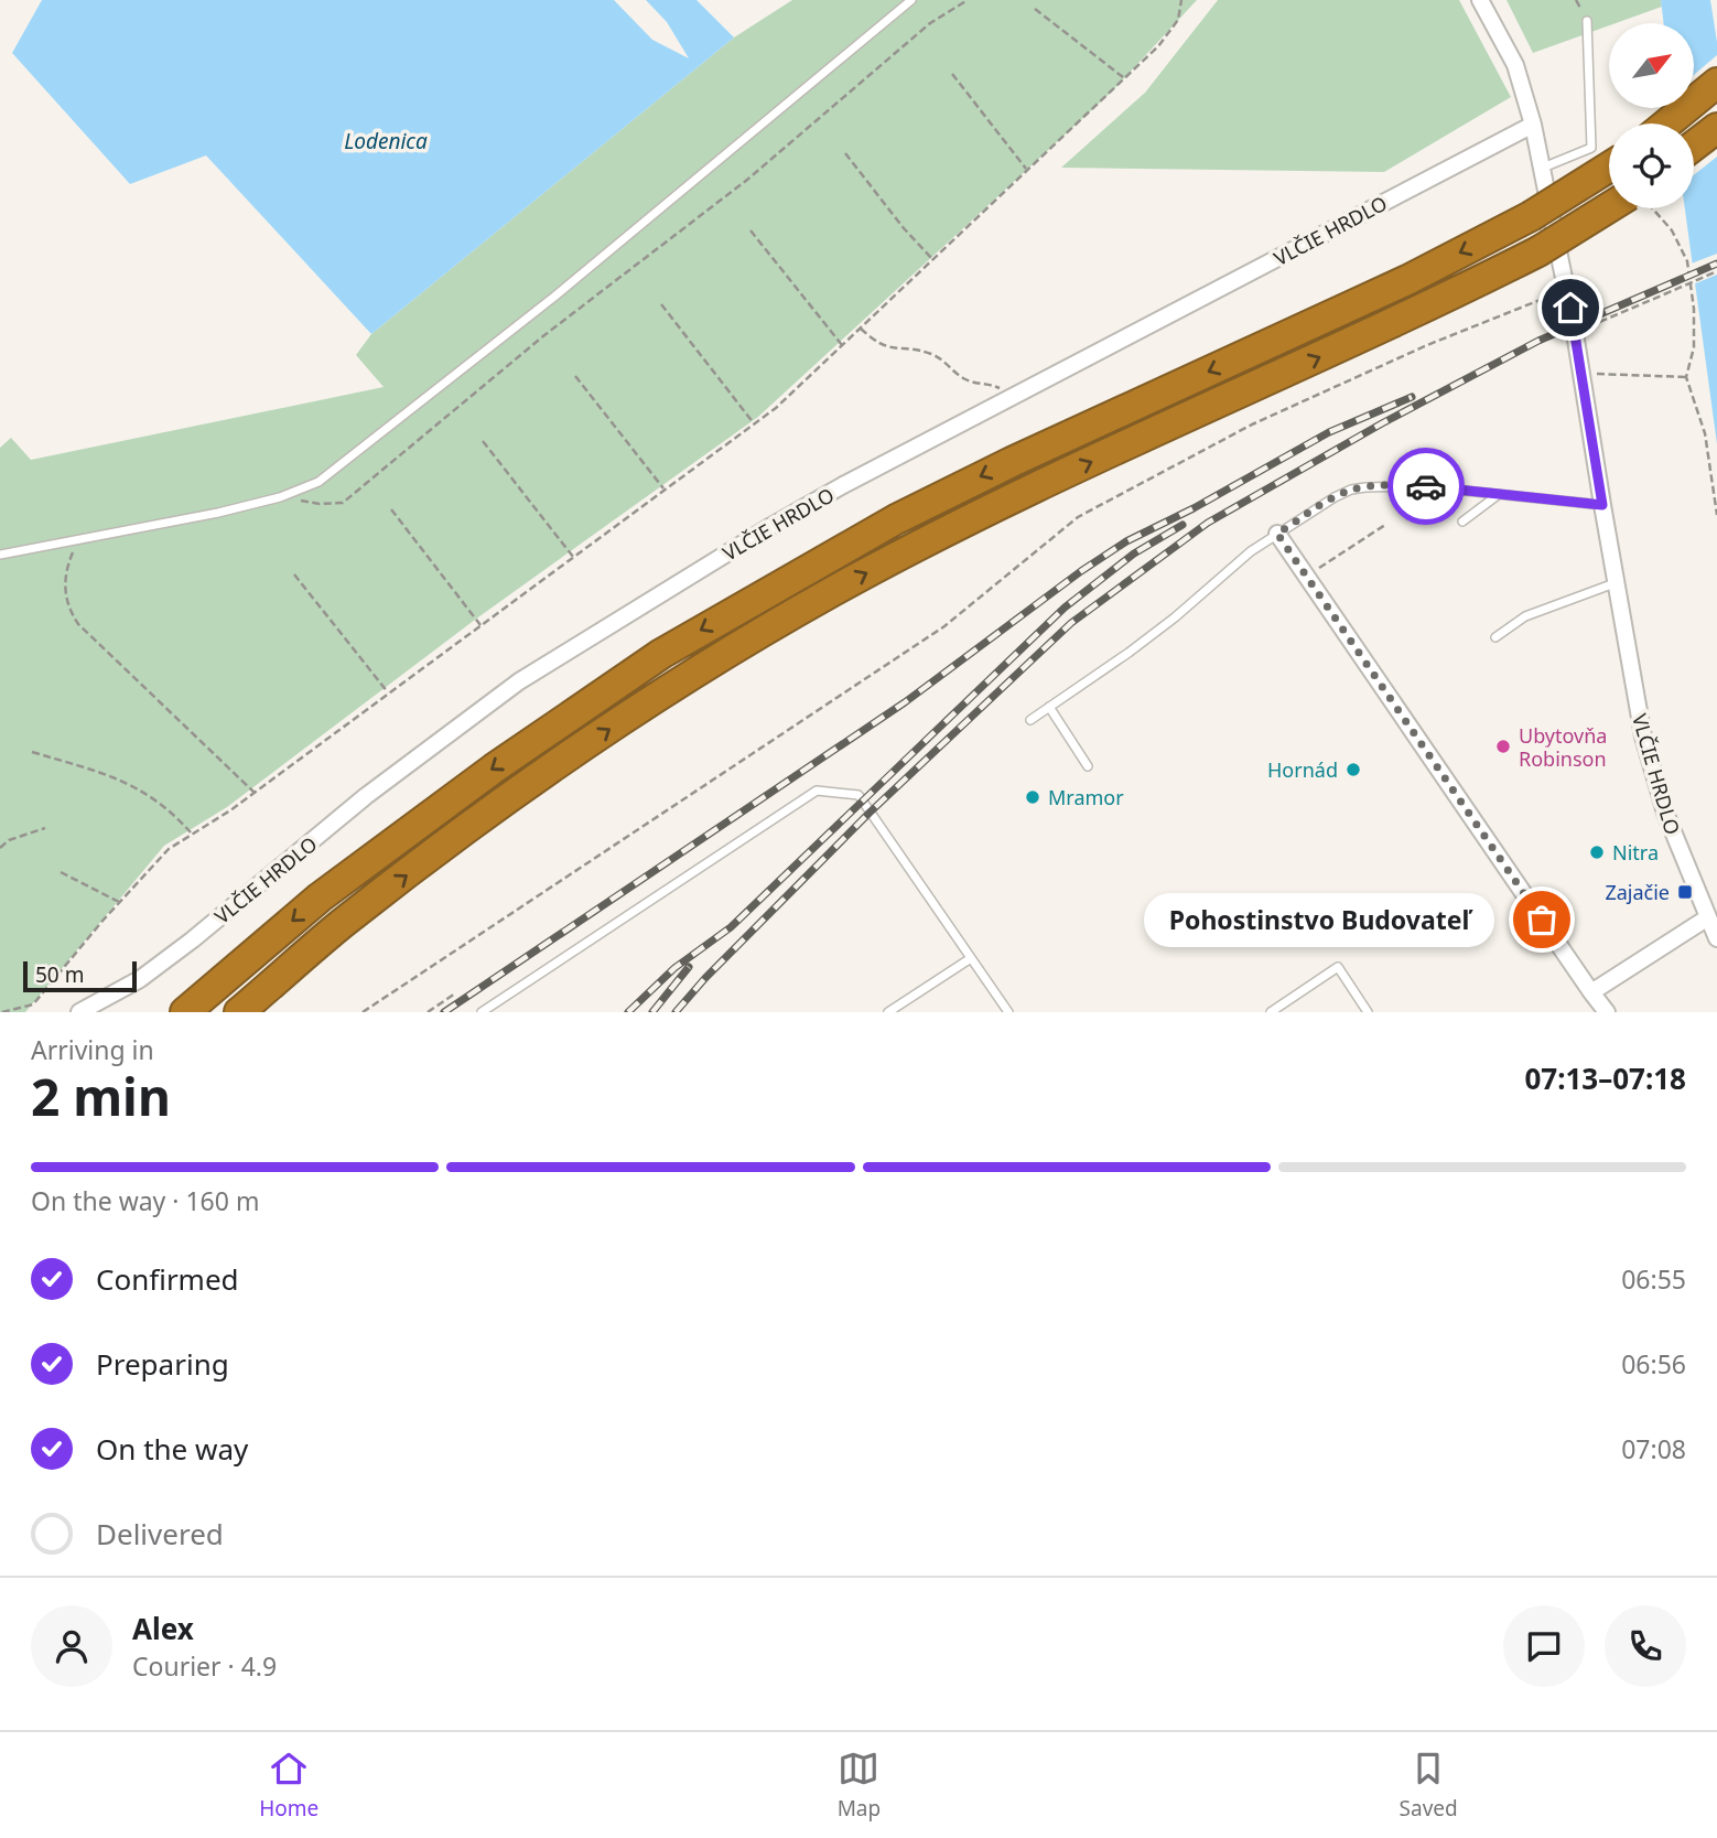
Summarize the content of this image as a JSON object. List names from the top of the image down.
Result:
{
  "streets": {
    "street": ["VLČIE HRDLO"]
  },
  "water": ["Lodenica"],
  "places": {
    "other": [
      "Ubytovňa Robinson",
      "Hornád",
      "Mramor",
      "Nitra",
      "Pohostinstvo Budovateľ"
    ],
    "transit": ["Zajačie"]
  },
  "scale_bar": "50 m",
  "north": "top right",
  "page": {
    "bubble": "Pohostinstvo Budovateľ",
    "scale": "50 m",
    "heading": ["2 min", "Arriving in", "07:13–07:18"],
    "panel": ["Alex", "Courier · 4.9"],
    "bar": "On the way · 160 m",
    "list": [
      ["Confirmed", "06:55"],
      ["Preparing", "06:56"],
      ["On the way", "07:08"],
      "Delivered"
    ],
    "tabs": ["Home", "Map", "Saved"]
  }
}
